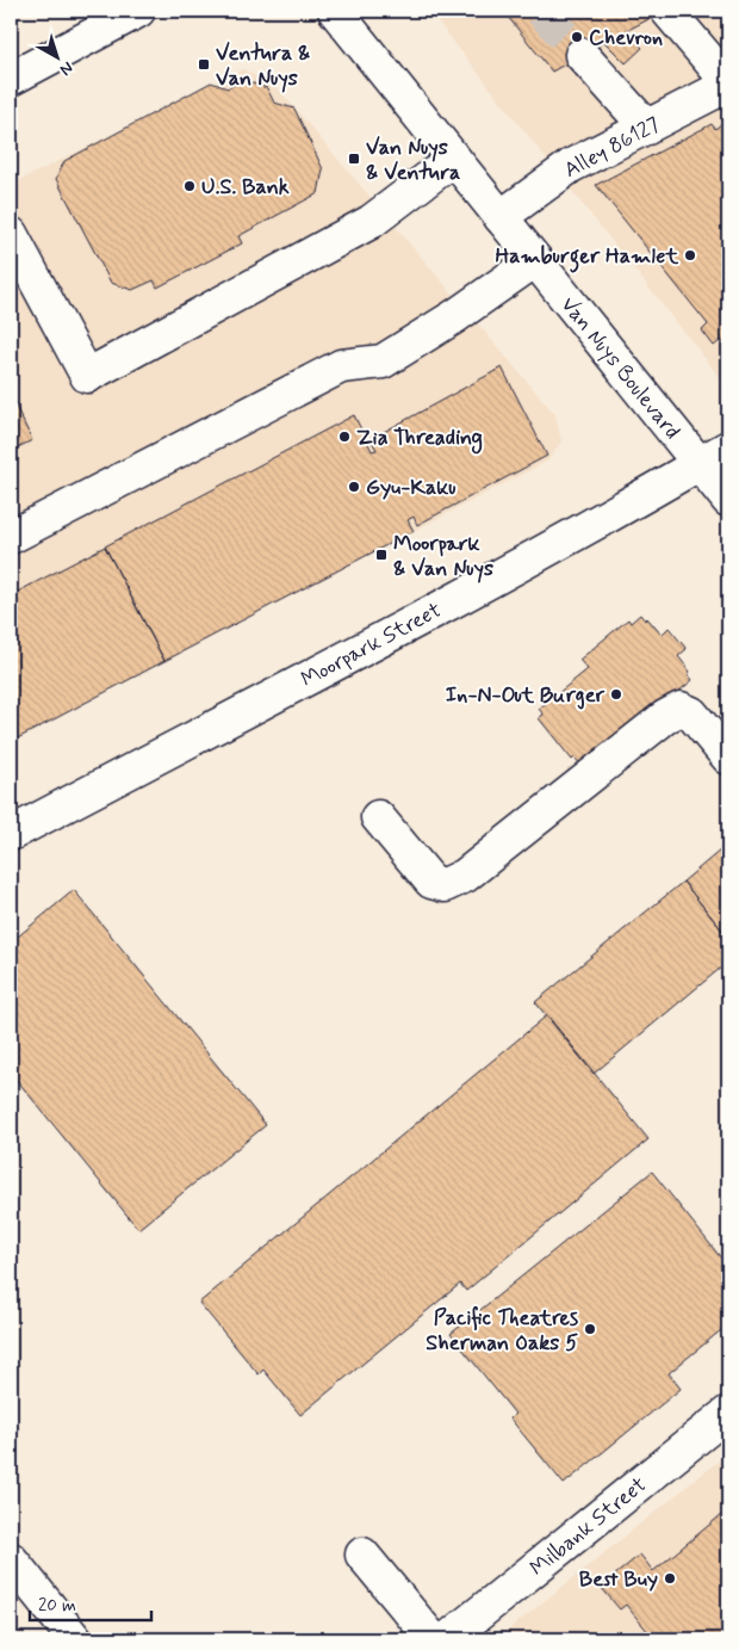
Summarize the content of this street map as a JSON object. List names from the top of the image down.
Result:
{
  "streets": {
    "main road": [
      "Alley 86127",
      "Van Nuys Boulevard",
      "Moorpark Street",
      "Milbank Street"
    ]
  },
  "crossings": [
    ["Alley 86127", "Van Nuys Boulevard"],
    ["Van Nuys Boulevard", "Moorpark Street"]
  ],
  "places": {
    "other": [
      "Chevron",
      "U.S. Bank",
      "Hamburger Hamlet",
      "Zia Threading",
      "Gyu-Kaku",
      "In-N-Out Burger",
      "Pacific Theatres Sherman Oaks 5",
      "Best Buy"
    ],
    "transit": ["Ventura & Van Nuys", "Van Nuys & Ventura", "Moorpark & Van Nuys"]
  },
  "scale_bar": "20 m",
  "north": "bottom right"
}
